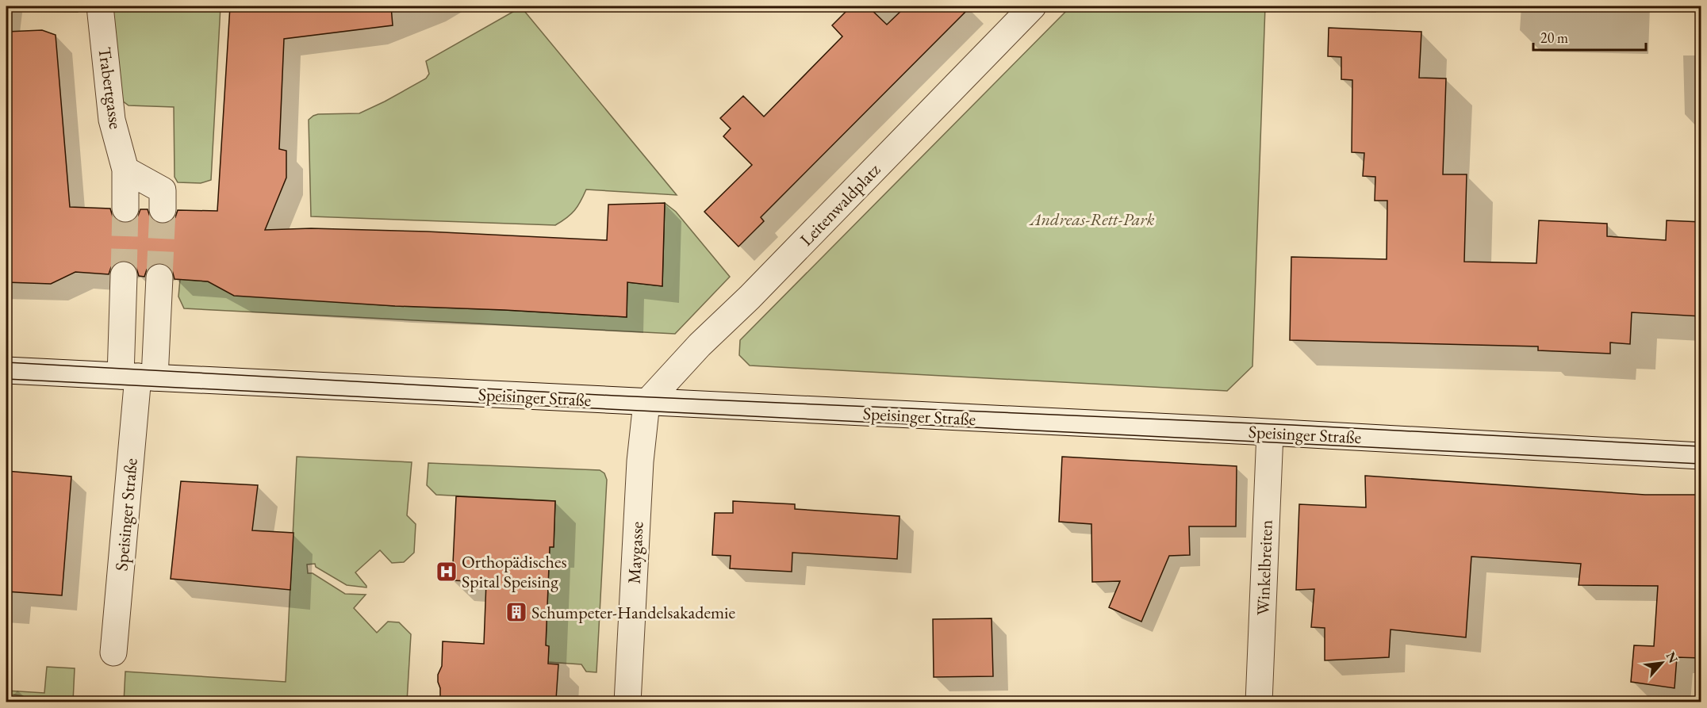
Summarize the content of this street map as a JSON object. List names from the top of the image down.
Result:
{
  "streets": {
    "street": [
      "Trabertgasse",
      "Leitenwaldplatz",
      "Speisinger Straße",
      "Maygasse",
      "Winkelbreiten"
    ]
  },
  "crossings": [
    ["Leitenwaldplatz", "Speisinger Straße"],
    ["Leitenwaldplatz", "Maygasse"],
    ["Speisinger Straße", "Maygasse"],
    ["Speisinger Straße", "Winkelbreiten"]
  ],
  "parks": ["Andreas-Rett-Park"],
  "places": {
    "hospital": ["Orthopädisches Spital Speising"],
    "building": ["Schumpeter-Handelsakademie"]
  },
  "scale_bar": "20 m",
  "north": "top right"
}
